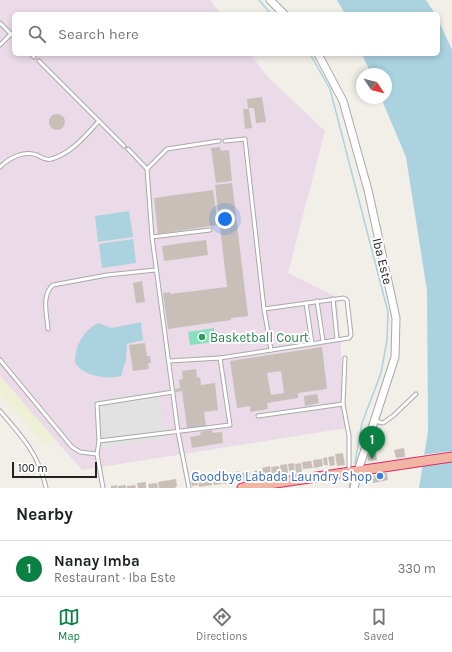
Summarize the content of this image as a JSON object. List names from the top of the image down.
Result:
{
  "streets": {
    "street": ["Iba Este"]
  },
  "places": ["Basketball Court", "Goodbye Labada Laundry Shop"],
  "scale_bar": "100 m",
  "north": "bottom right",
  "page": {
    "search": "Search here",
    "pins": "1",
    "scale": "100 m",
    "heading": "Nearby",
    "list": [
      {
        "mark": "1",
        "name": "Nanay Imba",
        "note": "Restaurant · Iba Este",
        "value": "330 m"
      }
    ],
    "nav": ["Map", "Directions", "Saved"]
  }
}
